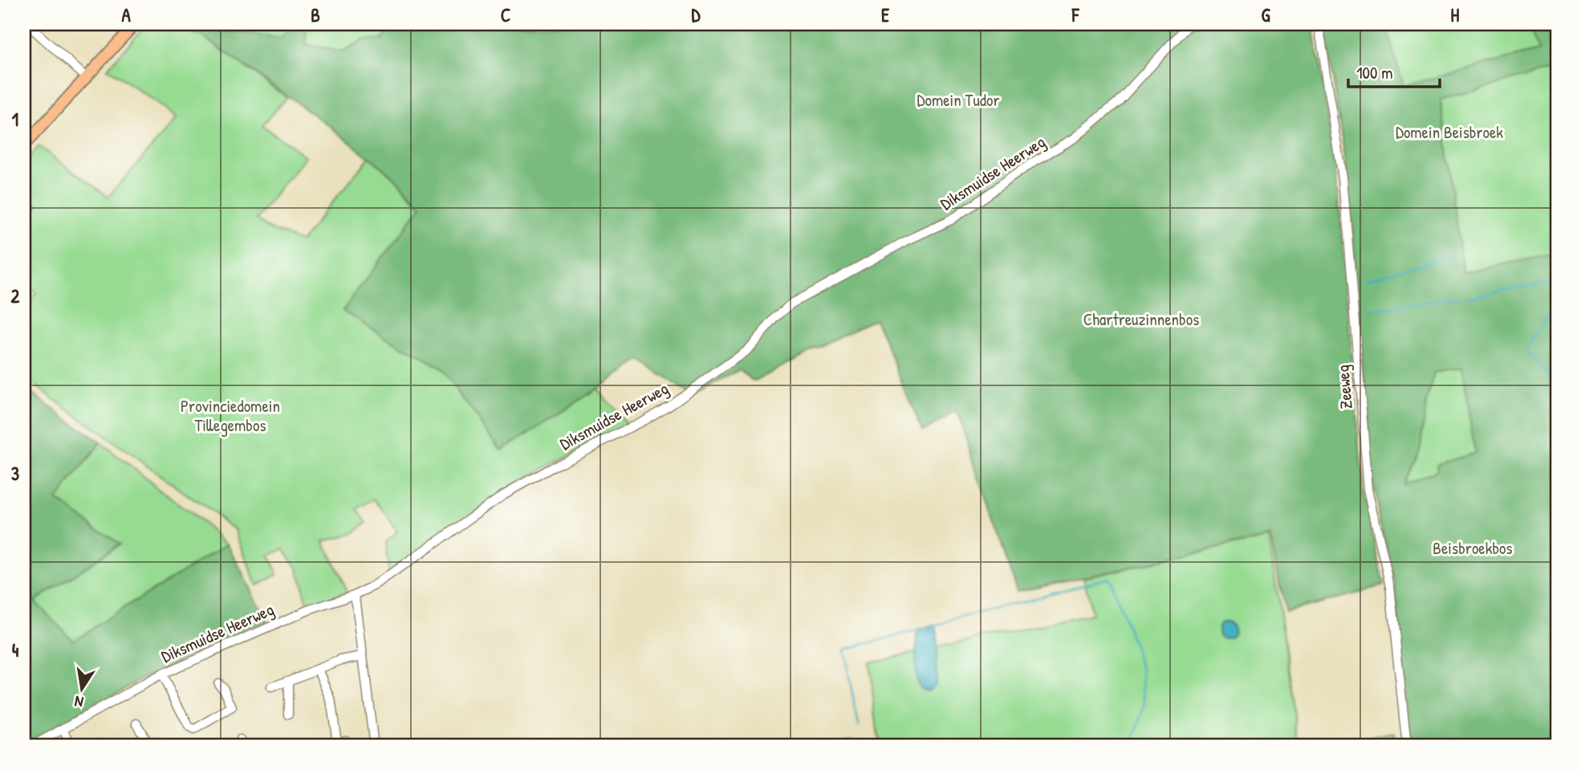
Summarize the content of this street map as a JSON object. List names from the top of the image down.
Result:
{
  "streets": {
    "street": ["Diksmuidse Heerweg", "Zeeweg"]
  },
  "parks": [
    "Domein Tudor",
    "Domein Beisbroek",
    "Chartreuzinnenbos",
    "Provinciedomein Tillegembos",
    "Beisbroekbos"
  ],
  "scale_bar": "100 m",
  "north": "bottom",
  "grid": {
    "columns": [
      "A",
      "B",
      "C",
      "D",
      "E",
      "F",
      "G",
      "H"
    ],
    "rows": [
      "1",
      "2",
      "3",
      "4"
    ]
  }
}
